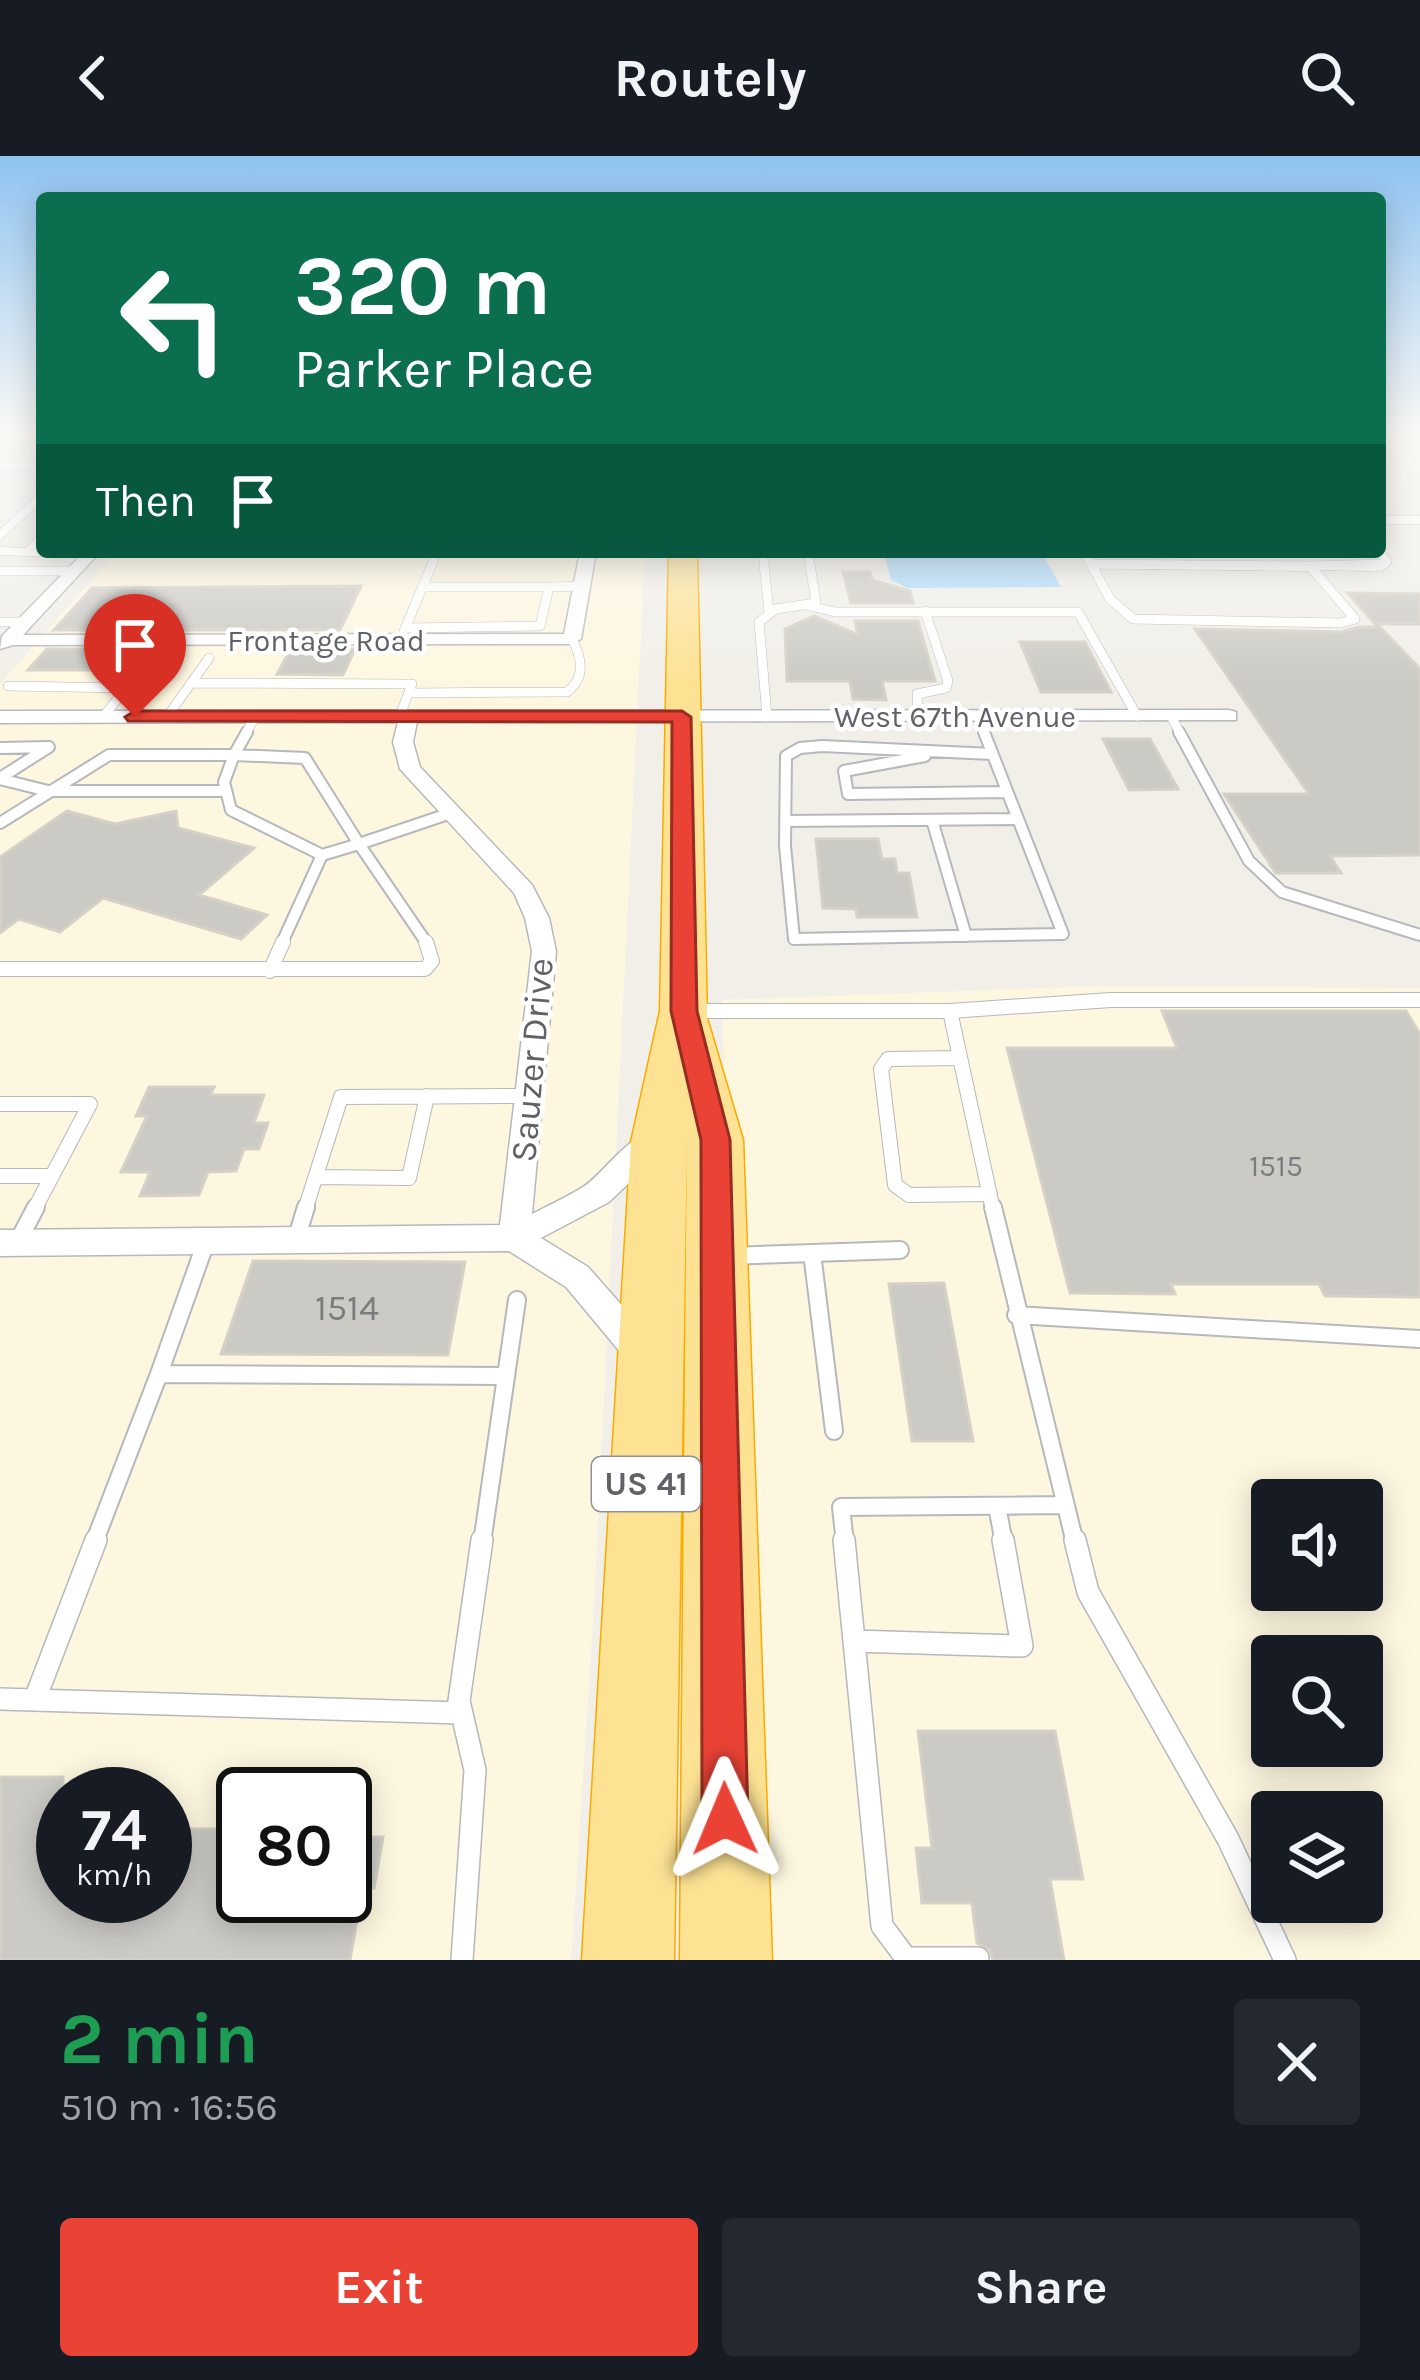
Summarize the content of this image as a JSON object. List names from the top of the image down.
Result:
{
  "streets": {
    "highway": ["US 41"],
    "street": ["Frontage Road", "West 67th Avenue", "Sauzer Drive"]
  },
  "crossings": [
    ["West 67th Avenue", "Sauzer Drive"],
    ["West 67th Avenue", "US 41"]
  ],
  "house_numbers": ["1515", "1514"],
  "page": {
    "header": "Routely",
    "turn": ["320 m", "Parker Place"],
    "then": "Then",
    "speed": "74 km/h",
    "limit": "80",
    "heading": ["2 min", "510 m · 16:56"],
    "buttons": ["Exit", "Share"]
  }
}
